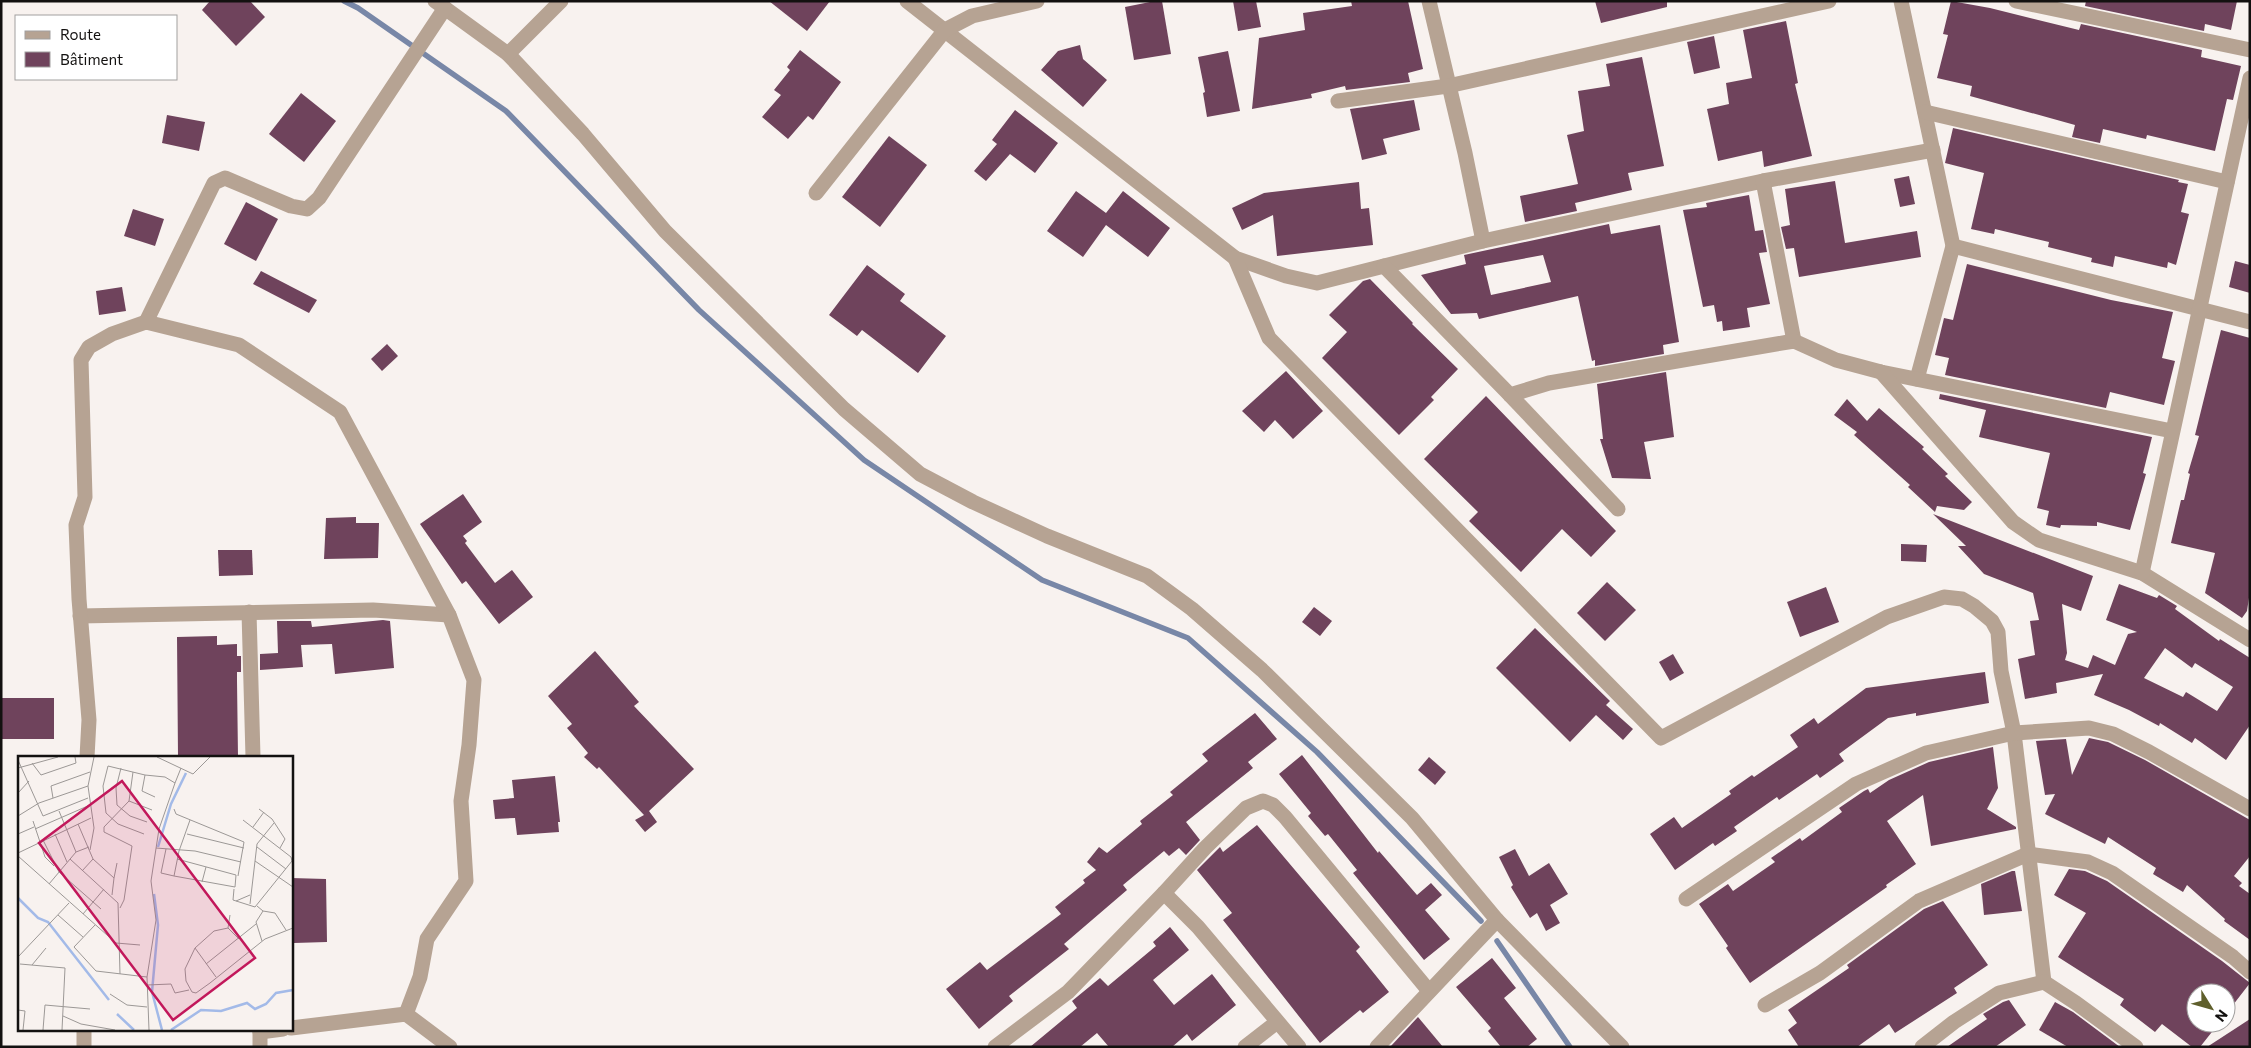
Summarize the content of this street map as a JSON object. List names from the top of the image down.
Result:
{
  "legend": ["Route", "Bâtiment"],
  "north": "bottom right"
}
